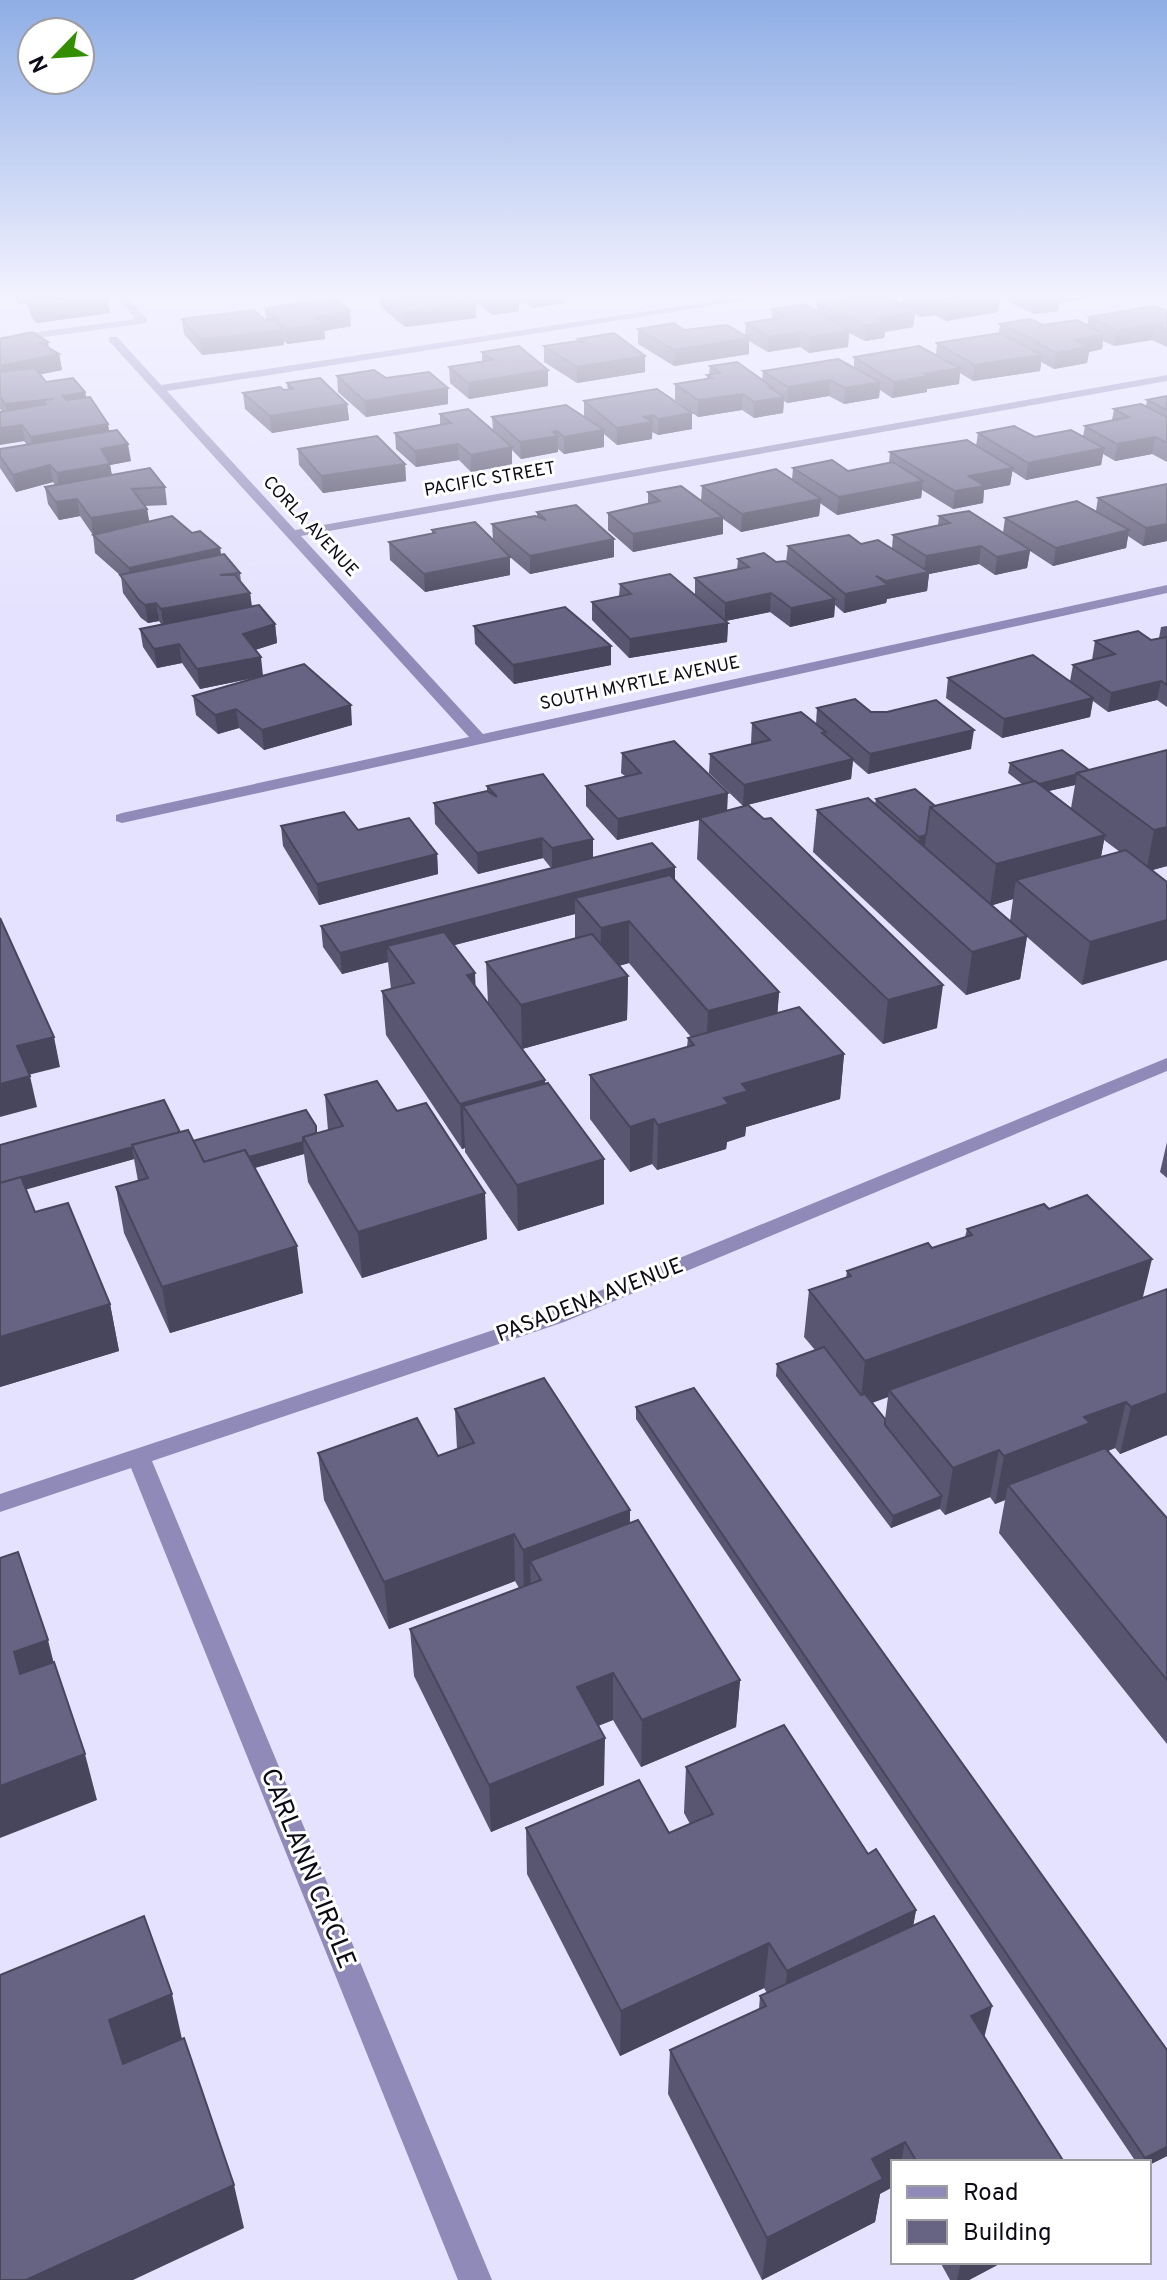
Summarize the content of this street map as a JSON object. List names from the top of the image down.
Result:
{
  "streets": {
    "street": [
      "PACIFIC STREET",
      "CORLA AVENUE",
      "SOUTH MYRTLE AVENUE",
      "PASADENA AVENUE",
      "CARLANN CIRCLE"
    ]
  },
  "crossings": [
    ["PACIFIC STREET", "CORLA AVENUE"],
    ["CORLA AVENUE", "SOUTH MYRTLE AVENUE"],
    ["PASADENA AVENUE", "CARLANN CIRCLE"]
  ],
  "legend": ["Road", "Building"],
  "north": "bottom left"
}
